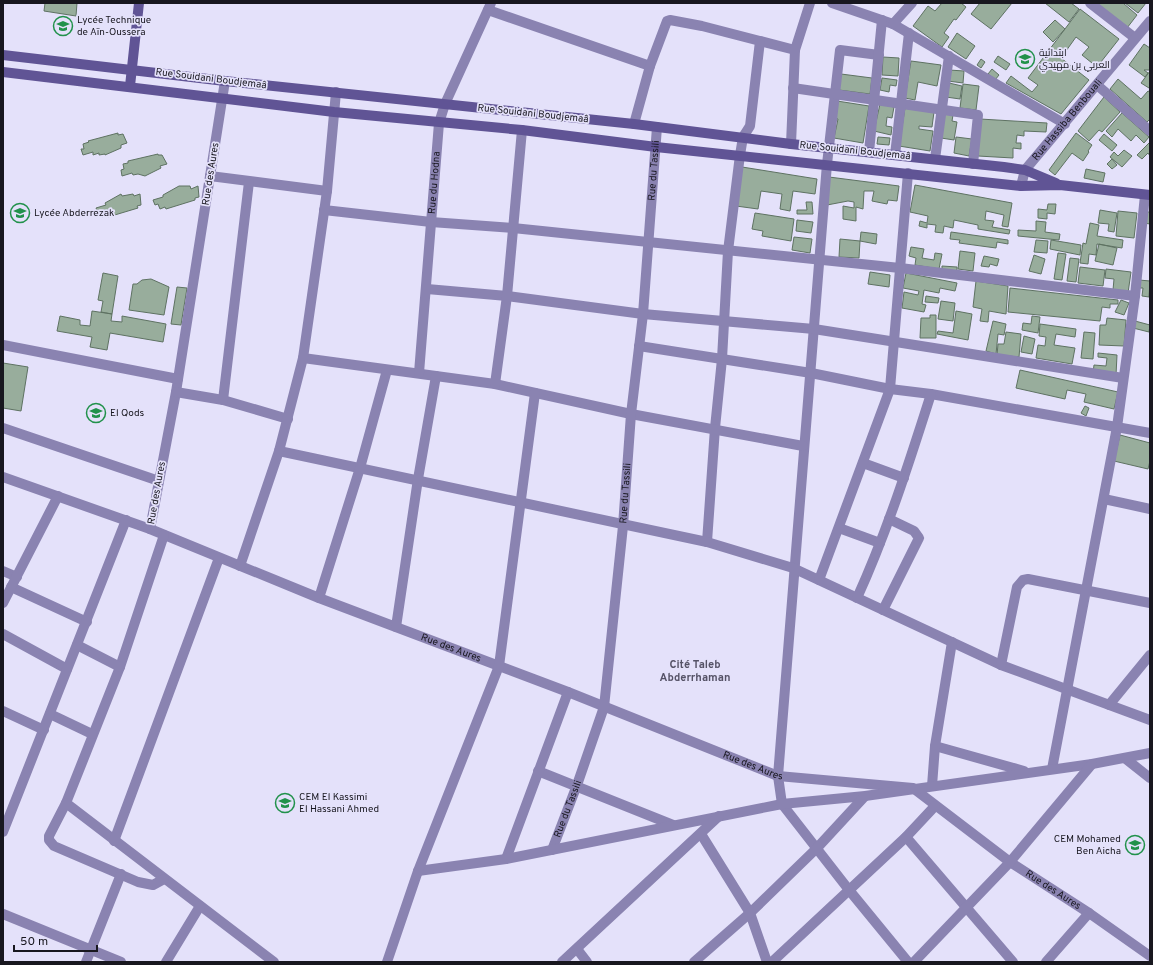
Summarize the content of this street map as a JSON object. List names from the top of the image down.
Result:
{
  "streets": {
    "main road": ["Rue Souidani Boudjemaâ"],
    "street": [
      "Rue Hassiba Benbouali",
      "Rue du Tassili",
      "Rue des Aures",
      "Rue du Hodna"
    ]
  },
  "crossings": [
    ["Rue Souidani Boudjemaâ", "Rue Hassiba Benbouali"],
    ["Rue Souidani Boudjemaâ", "Rue du Tassili"],
    ["Rue Souidani Boudjemaâ", "Rue des Aures"],
    ["Rue Souidani Boudjemaâ", "Rue du Hodna"],
    ["Rue du Tassili", "Rue des Aures"]
  ],
  "districts": ["Cité Taleb Abderrhaman"],
  "places": {
    "school or university": [
      "Lycée Technique de Aïn-Oussera",
      "ابتدائية العربي بن مهيدي",
      "Lycée Abderrezak",
      "El Qods",
      "CEM El Kassimi El Hassani Ahmed",
      "CEM Mohamed Ben Aicha"
    ]
  },
  "scale_bar": "50 m"
}
